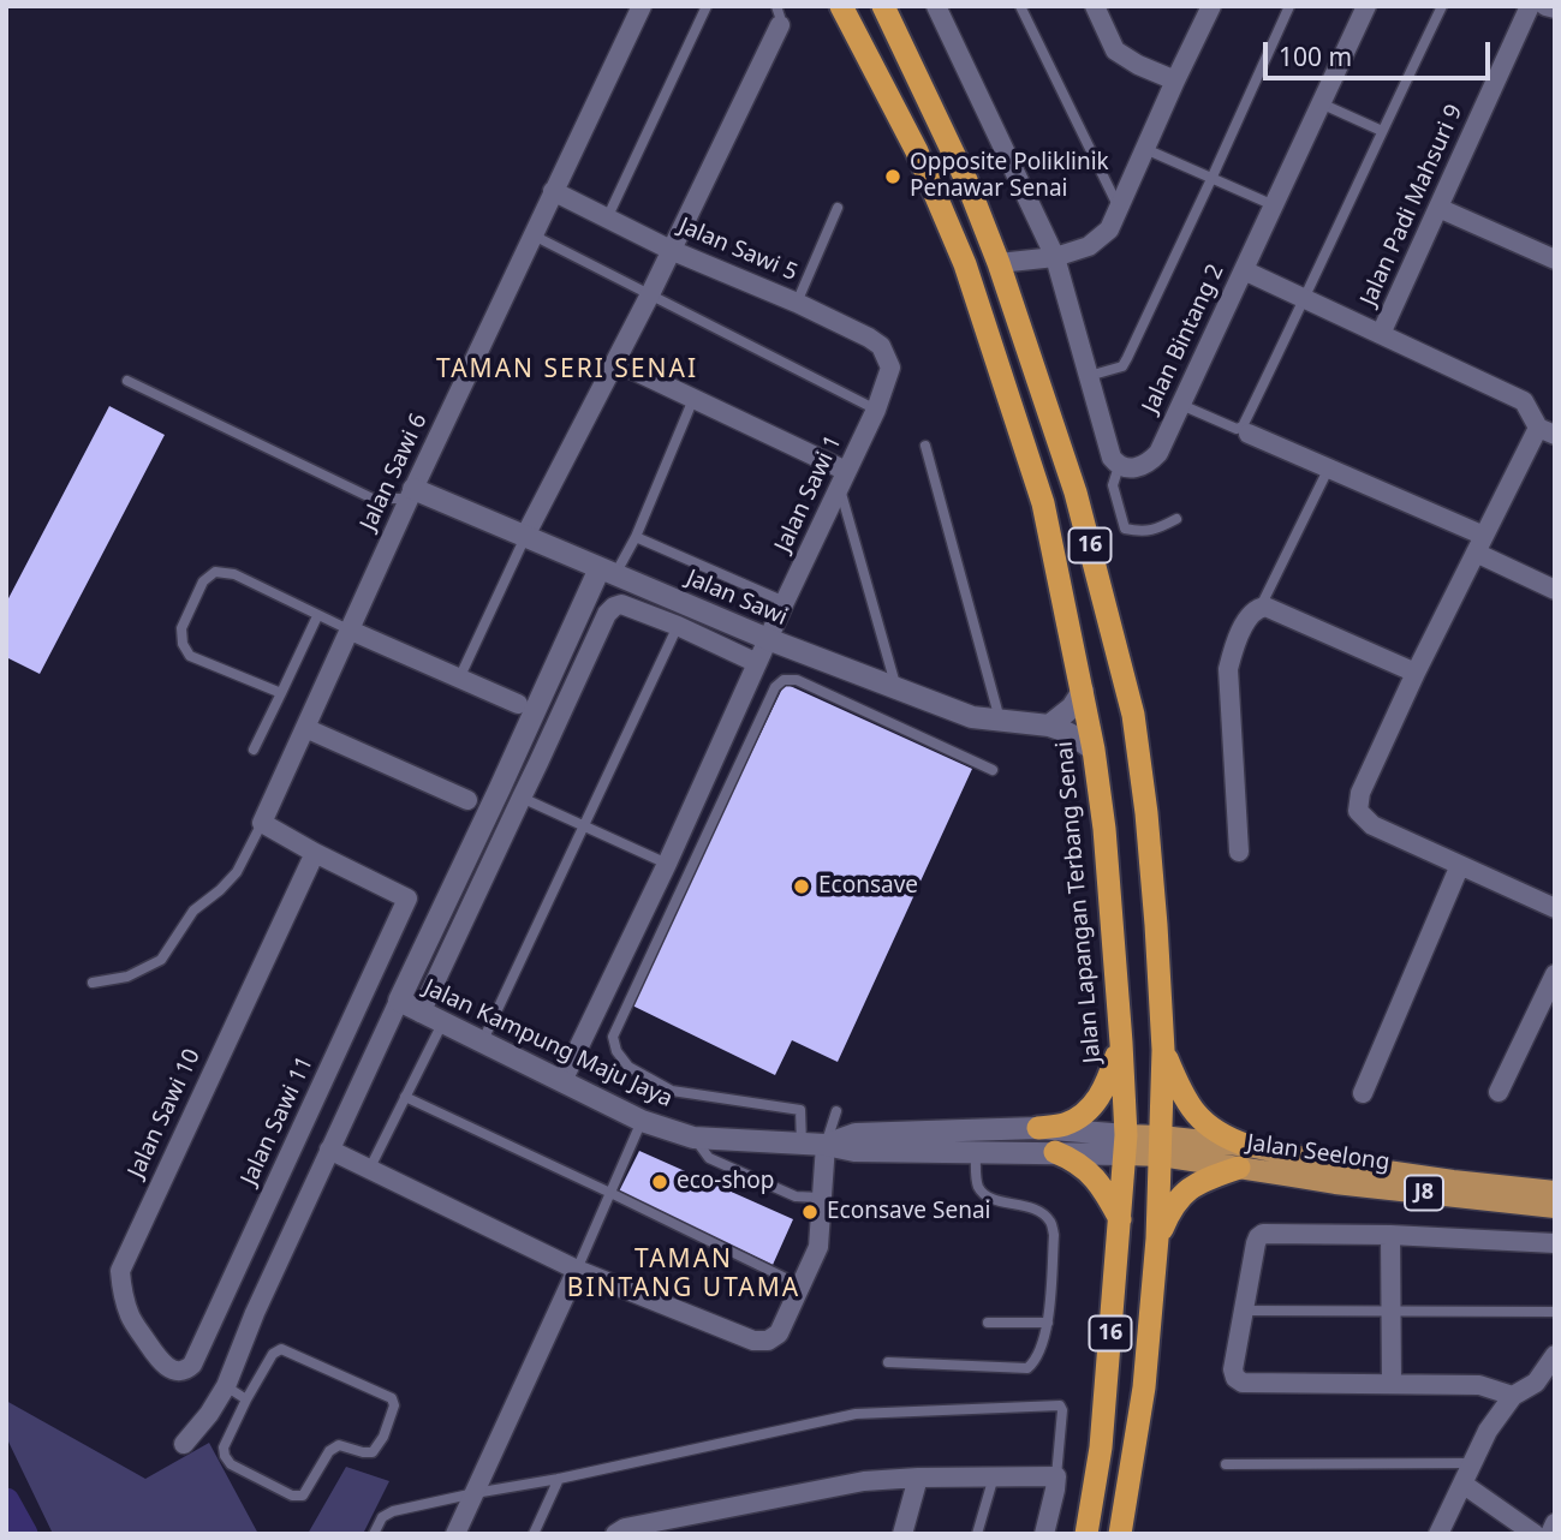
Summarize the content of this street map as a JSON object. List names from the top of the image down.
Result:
{
  "streets": {
    "highway": ["16", "Jalan Lapangan Terbang Senai"],
    "main road": ["Jalan Seelong", "J8"],
    "street": [
      "Jalan Padi Mahsuri 9",
      "Jalan Sawi 5",
      "Jalan Bintang 2",
      "Jalan Sawi 6",
      "Jalan Sawi 1",
      "Jalan Sawi",
      "Jalan Kampung Maju Jaya",
      "Jalan Sawi 10",
      "Jalan Sawi 11"
    ]
  },
  "crossings": [
    ["Jalan Sawi 5", "Jalan Sawi 6"],
    ["Jalan Sawi 5", "Jalan Sawi 1"],
    ["Jalan Sawi 6", "Jalan Sawi"],
    ["Jalan Sawi 1", "Jalan Sawi"],
    ["Jalan Sawi 1", "Jalan Kampung Maju Jaya"],
    ["16", "Jalan Seelong"],
    ["Jalan Sawi", "Jalan Lapangan Terbang Senai"],
    ["Jalan Lapangan Terbang Senai", "Jalan Kampung Maju Jaya"],
    ["Jalan Lapangan Terbang Senai", "Jalan Seelong"],
    ["Jalan Kampung Maju Jaya", "Jalan Seelong"],
    ["Jalan Sawi 10", "Jalan Sawi 11"]
  ],
  "districts": ["TAMAN SERI SENAI", "TAMAN BINTANG UTAMA"],
  "places": [
    "Opposite Poliklinik Penawar Senai",
    "Econsave",
    "eco-shop",
    "Econsave Senai"
  ],
  "scale_bar": "100 m"
}
